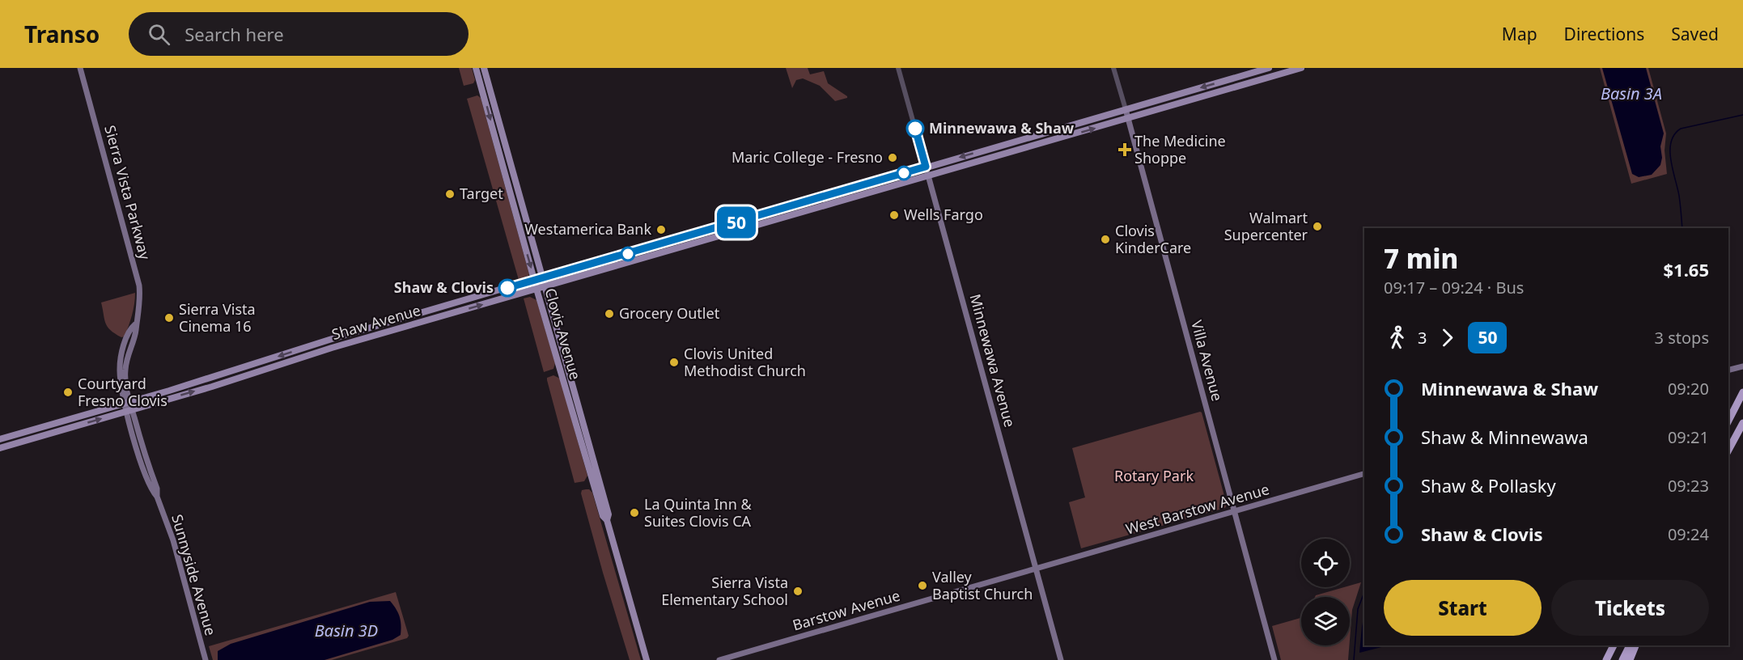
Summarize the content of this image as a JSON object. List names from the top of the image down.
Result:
{
  "streets": {
    "main road": [
      "Sierra Vista Parkway",
      "Shaw Avenue",
      "Clovis Avenue",
      "Minnewawa Avenue",
      "Villa Avenue",
      "West Barstow Avenue",
      "Sunnyside Avenue",
      "Barstow Avenue"
    ]
  },
  "crossings": [
    ["Sierra Vista Parkway", "Shaw Avenue"],
    ["Sierra Vista Parkway", "Sunnyside Avenue"],
    ["Shaw Avenue", "Clovis Avenue"],
    ["Shaw Avenue", "Minnewawa Avenue"],
    ["Shaw Avenue", "Sunnyside Avenue"],
    ["Minnewawa Avenue", "West Barstow Avenue"],
    ["Minnewawa Avenue", "Barstow Avenue"],
    ["Villa Avenue", "West Barstow Avenue"],
    ["West Barstow Avenue", "Barstow Avenue"]
  ],
  "water": ["Basin 3A", "Basin 3D"],
  "parks": ["Rotary Park"],
  "places": {
    "other": [
      "Minnewawa & Shaw",
      "Maric College - Fresno",
      "Target",
      "Wells Fargo",
      "Walmart Supercenter",
      "Westamerica Bank",
      "Clovis KinderCare",
      "Shaw & Clovis",
      "Grocery Outlet",
      "Sierra Vista Cinema 16",
      "Clovis United Methodist Church",
      "Courtyard Fresno Clovis",
      "La Quinta Inn & Suites Clovis CA",
      "Valley Baptist Church",
      "Sierra Vista Elementary School"
    ],
    "health": ["The Medicine Shoppe"]
  },
  "lines": ["bus line 50"],
  "page": {
    "header": "Transo",
    "search": "Search here",
    "nav": ["Map", "Directions", "Saved"],
    "on_map": "50",
    "heading": ["7 min", "09:17 – 09:24 · Bus", "$1.65"],
    "legs": ["3", "50", "3 stops"],
    "list": [
      {
        "name": "Minnewawa & Shaw",
        "value": "09:20"
      },
      {
        "name": "Shaw & Minnewawa",
        "value": "09:21"
      },
      {
        "name": "Shaw & Pollasky",
        "value": "09:23"
      },
      {
        "name": "Shaw & Clovis",
        "value": "09:24"
      }
    ],
    "buttons": ["Start", "Tickets"]
  }
}
